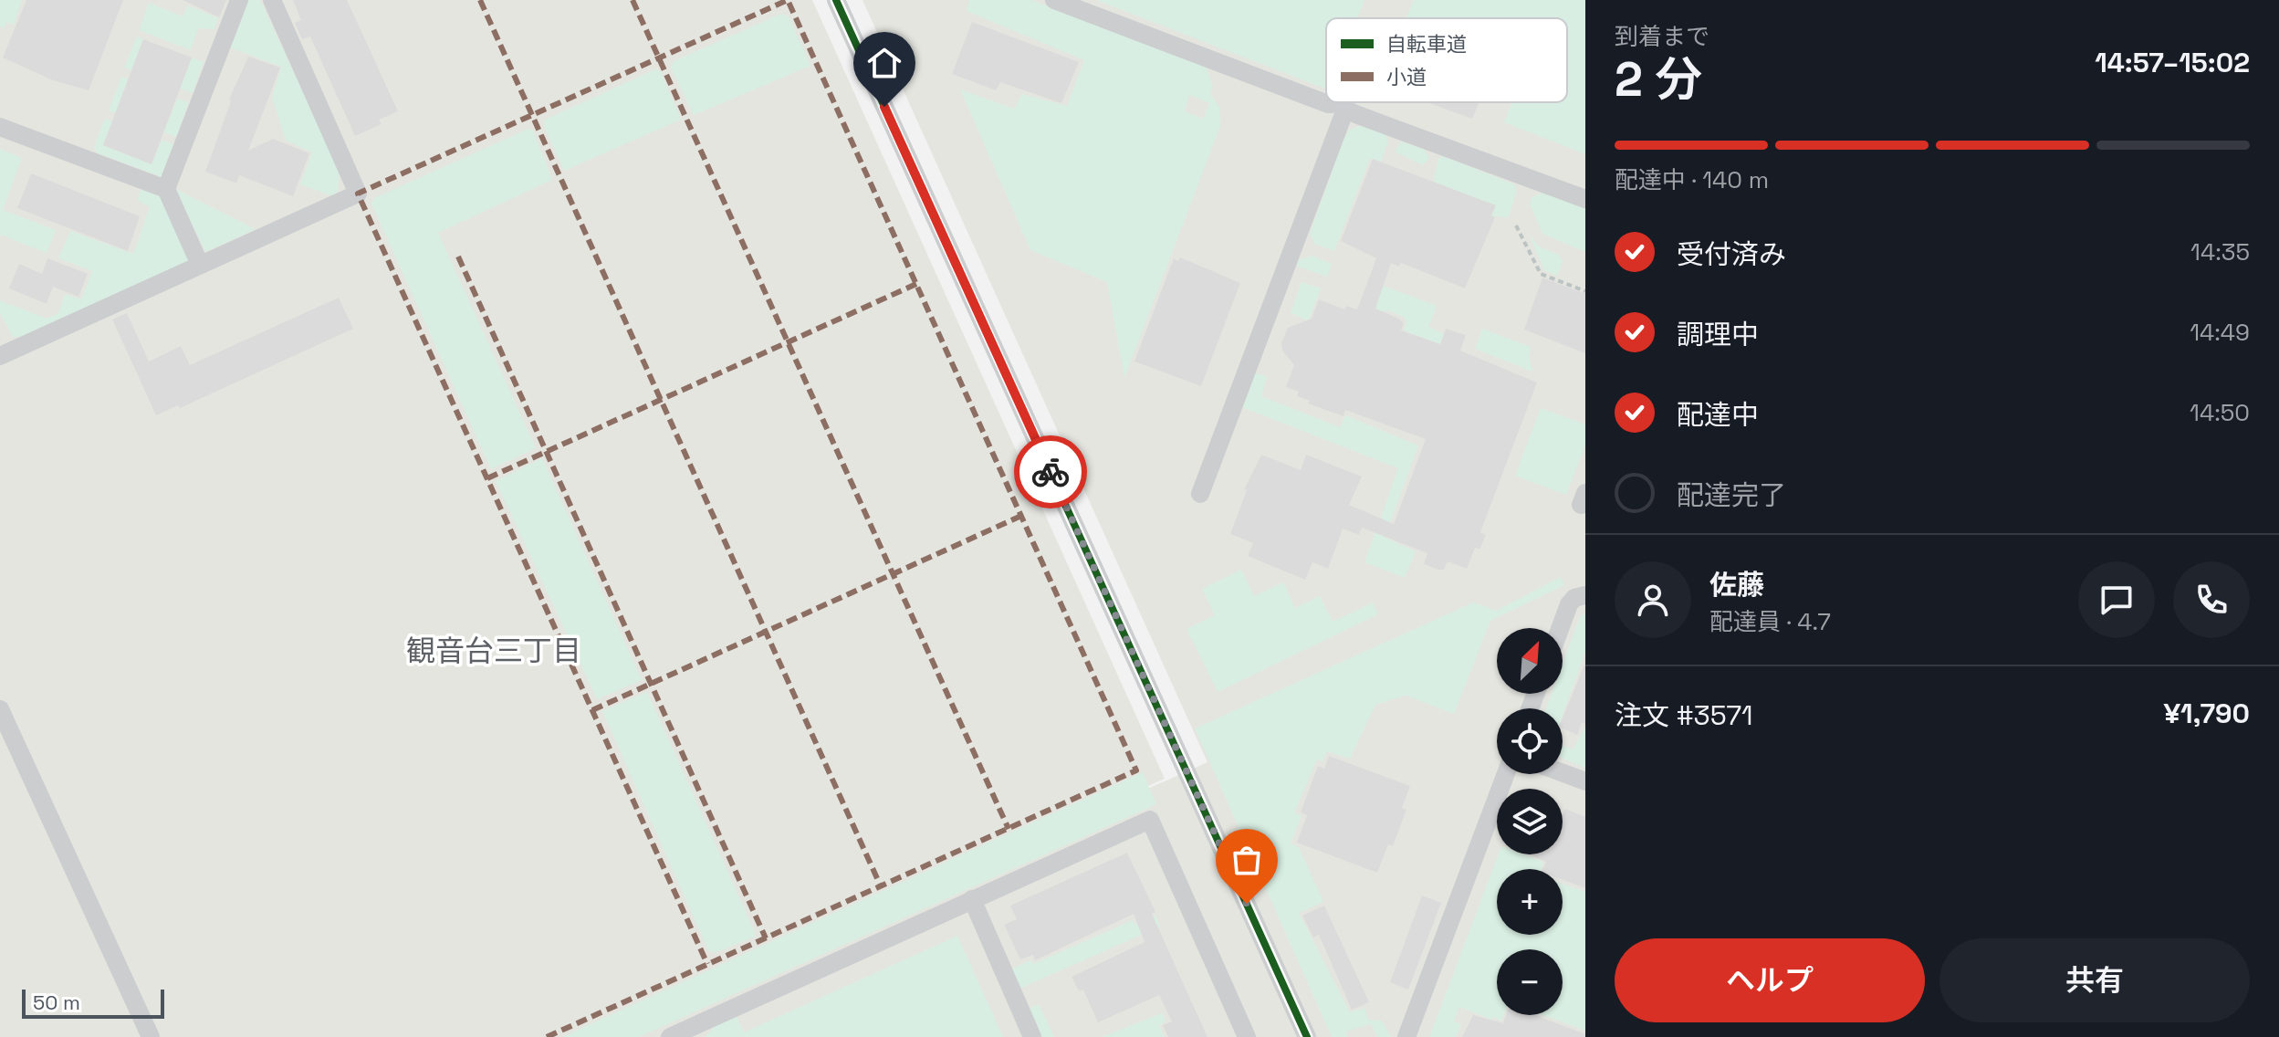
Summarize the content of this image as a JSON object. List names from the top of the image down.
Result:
{
  "districts": ["観音台三丁目"],
  "legend": ["自転車道", "小道"],
  "scale_bar": "50 m",
  "north": "top right",
  "page": {
    "heading": ["2 分", "到着まで", "14:57–15:02"],
    "panel": [
      "佐藤",
      "配達員 · 4.7",
      "注文 #3571",
      "¥1,790"
    ],
    "bar": "配達中 · 140 m",
    "list": [
      ["受付済み", "14:35"],
      ["調理中", "14:49"],
      ["配達中", "14:50"],
      "配達完了"
    ],
    "map_buttons": ["+", "−"],
    "buttons": ["ヘルプ", "共有"],
    "scale": "50 m"
  }
}
